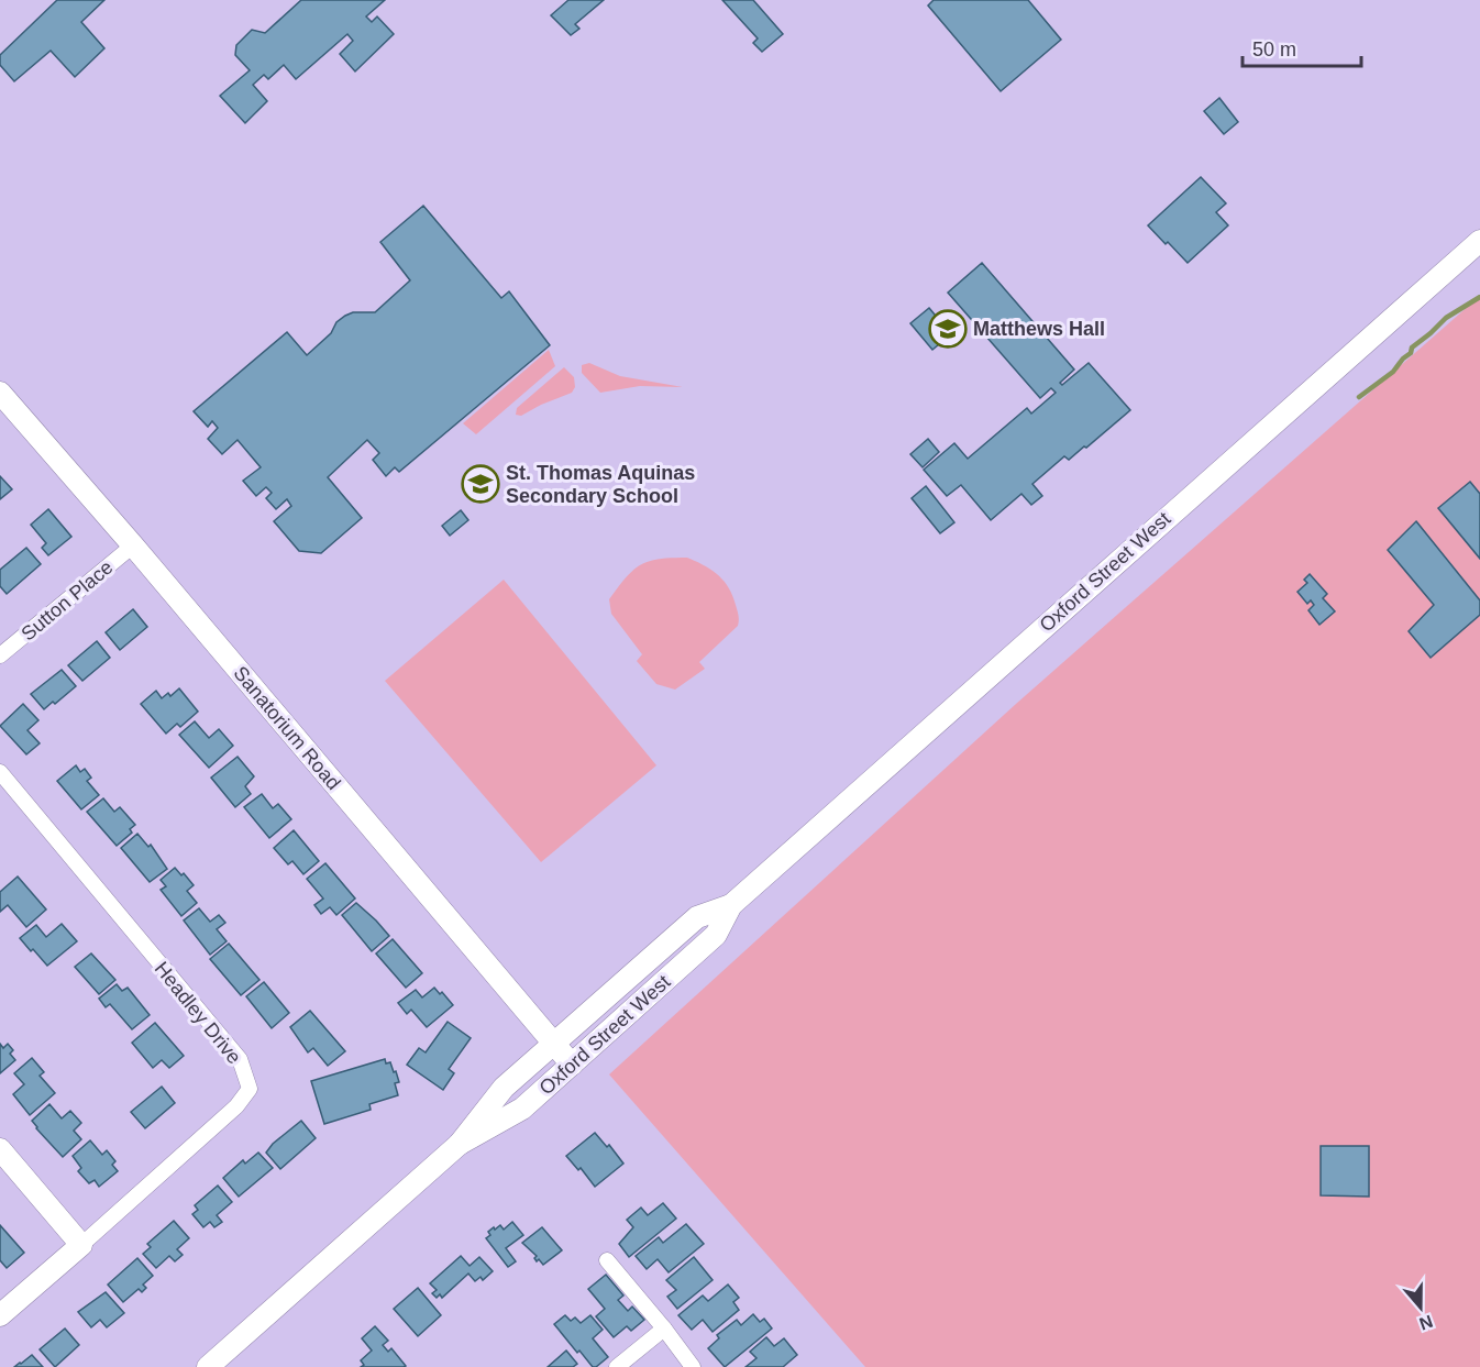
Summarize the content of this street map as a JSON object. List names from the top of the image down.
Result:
{
  "streets": {
    "main road": ["Oxford Street West", "Sanatorium Road", "Headley Drive"],
    "street": ["Sutton Place"]
  },
  "crossings": [
    ["Oxford Street West", "Sanatorium Road"],
    ["Sutton Place", "Sanatorium Road"]
  ],
  "places": {
    "school or university": ["Matthews Hall", "St. Thomas Aquinas Secondary School"]
  },
  "scale_bar": "50 m",
  "north": "bottom"
}
